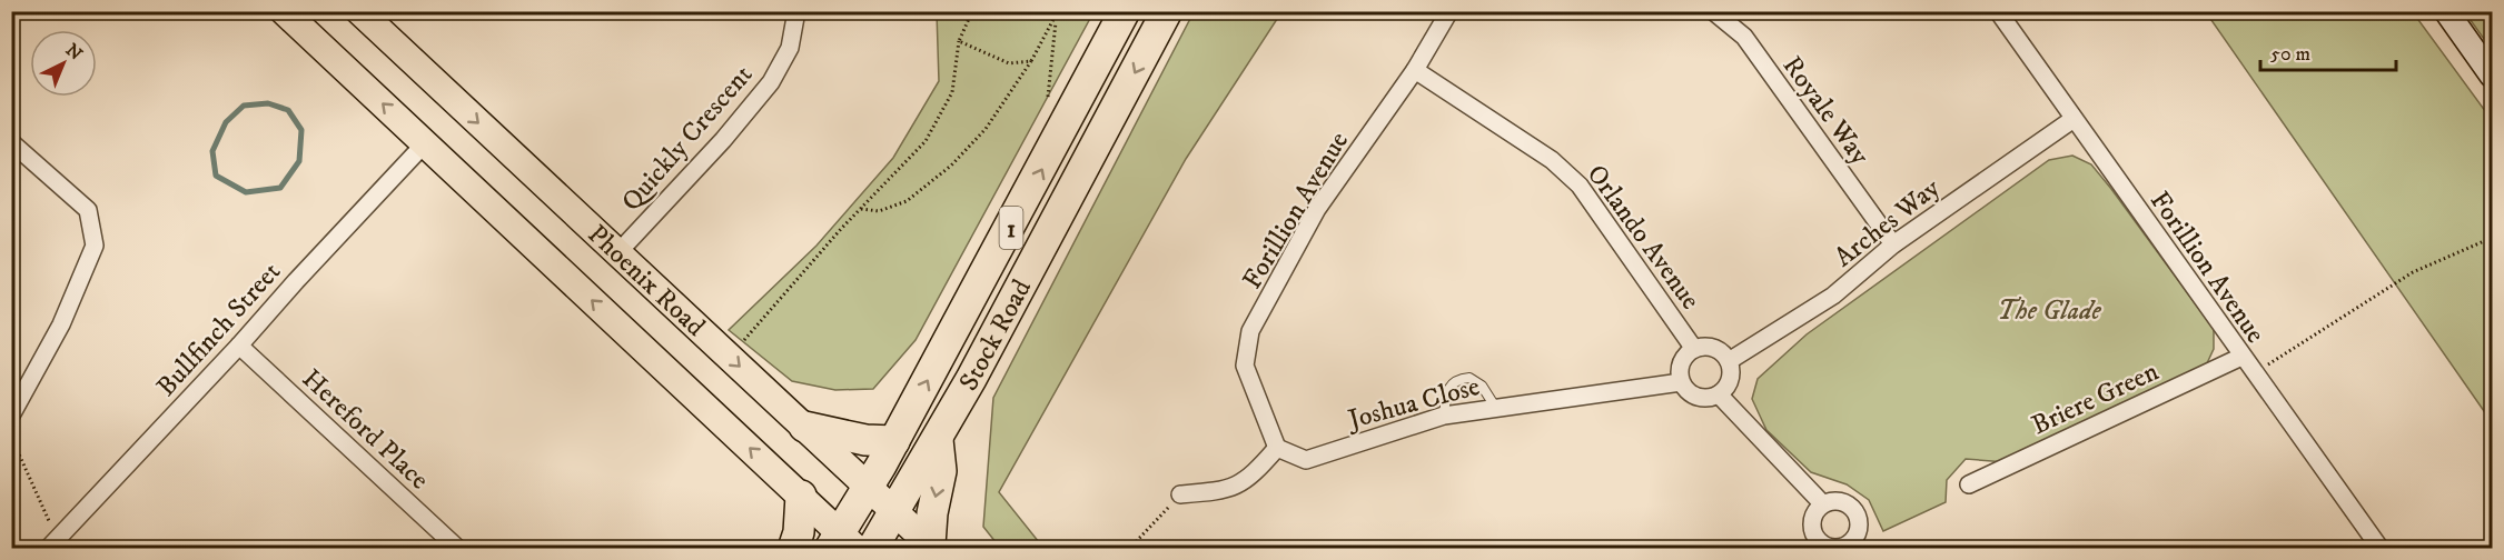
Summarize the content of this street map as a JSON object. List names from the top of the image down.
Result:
{
  "streets": {
    "highway": ["1", "Stock Road"],
    "main road": ["Phoenix Road"],
    "street": [
      "Royale Way",
      "Quickly Crescent",
      "Forillion Avenue",
      "Arches Way",
      "Orlando Avenue",
      "Bullfinch Street",
      "Briere Green",
      "Joshua Close",
      "Hereford Place"
    ]
  },
  "crossings": [
    ["Royale Way", "Arches Way"],
    ["Quickly Crescent", "Phoenix Road"],
    ["Forillion Avenue", "Arches Way"],
    ["Forillion Avenue", "Orlando Avenue"],
    ["Forillion Avenue", "Briere Green"],
    ["Forillion Avenue", "Joshua Close"],
    ["Arches Way", "Orlando Avenue"],
    ["Arches Way", "Joshua Close"],
    ["Orlando Avenue", "Joshua Close"],
    ["Phoenix Road", "Bullfinch Street"],
    ["Phoenix Road", "Stock Road"],
    ["Bullfinch Street", "Hereford Place"]
  ],
  "parks": ["The Glade"],
  "scale_bar": "50 m",
  "north": "top right"
}
